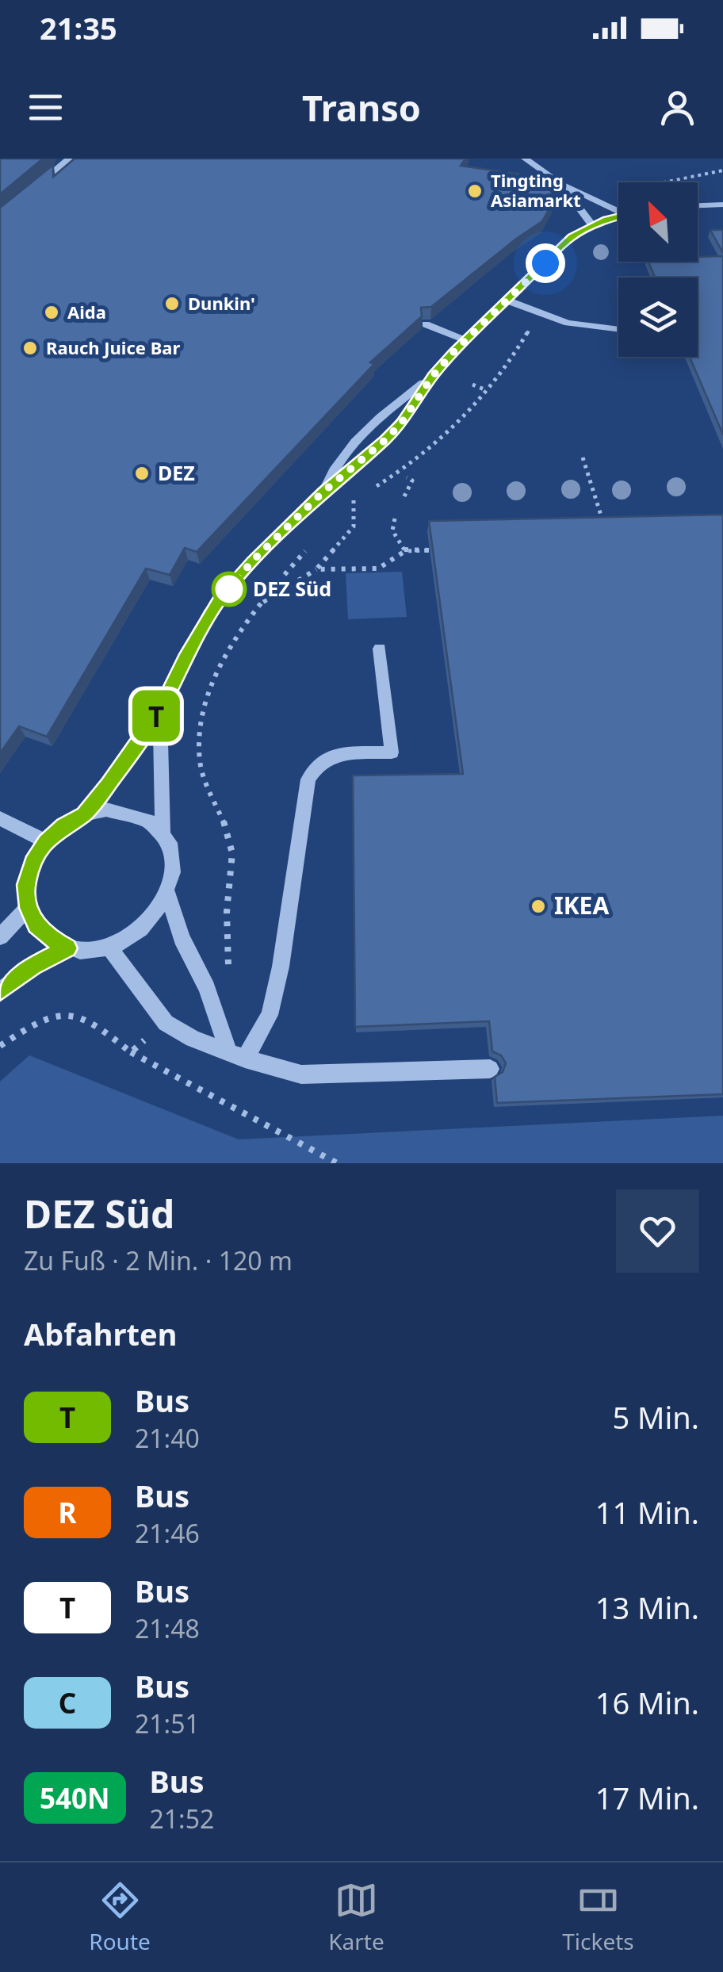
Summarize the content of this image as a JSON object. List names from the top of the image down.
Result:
{
  "places": [
    "Tingting Asiamarkt",
    "Dunkin'",
    "Aida",
    "Rauch Juice Bar",
    "DEZ",
    "DEZ Süd",
    "IKEA"
  ],
  "lines": ["bus line T"],
  "north": "top left",
  "page": {
    "status": "21:35",
    "header": "Transo",
    "on_map": "T",
    "heading": [
      ["DEZ Süd", "Zu Fuß · 2 Min. · 120 m"],
      "Abfahrten"
    ],
    "list": [
      {
        "mark": "T",
        "name": "Bus",
        "note": "21:40",
        "value": "5 Min."
      },
      {
        "mark": "R",
        "name": "Bus",
        "note": "21:46",
        "value": "11 Min."
      },
      {
        "mark": "T",
        "name": "Bus",
        "note": "21:48",
        "value": "13 Min."
      },
      {
        "mark": "C",
        "name": "Bus",
        "note": "21:51",
        "value": "16 Min."
      },
      {
        "mark": "540N",
        "name": "Bus",
        "note": "21:52",
        "value": "17 Min."
      }
    ],
    "tabs": ["Route", "Karte", "Tickets"]
  }
}
